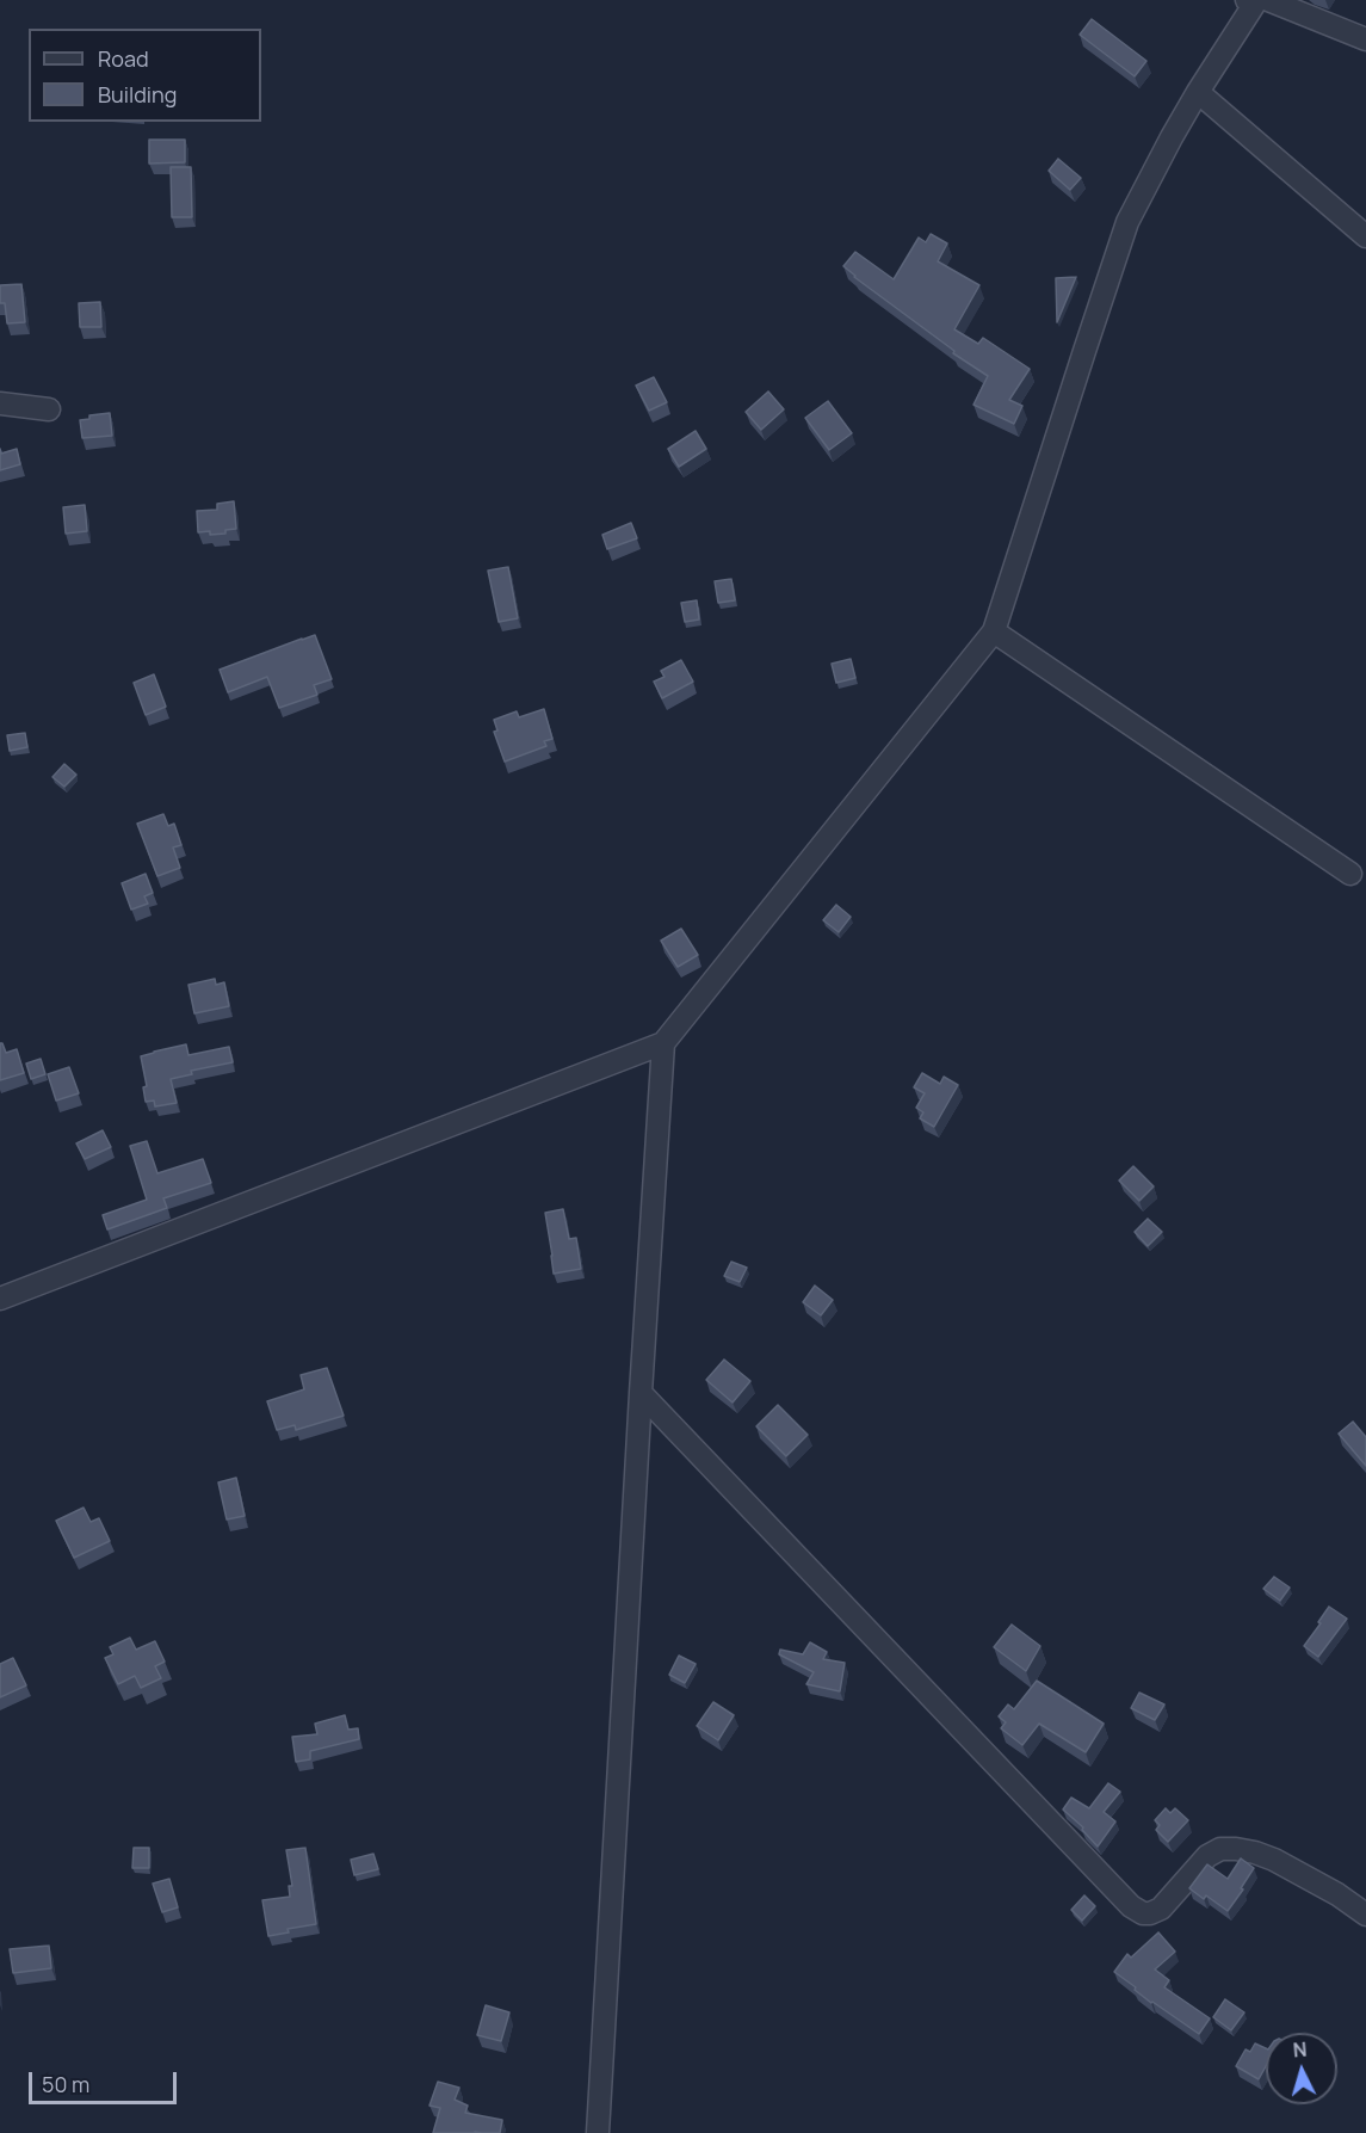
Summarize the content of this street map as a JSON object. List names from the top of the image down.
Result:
{
  "legend": ["Road", "Building"],
  "scale_bar": "50 m",
  "north": "top"
}
